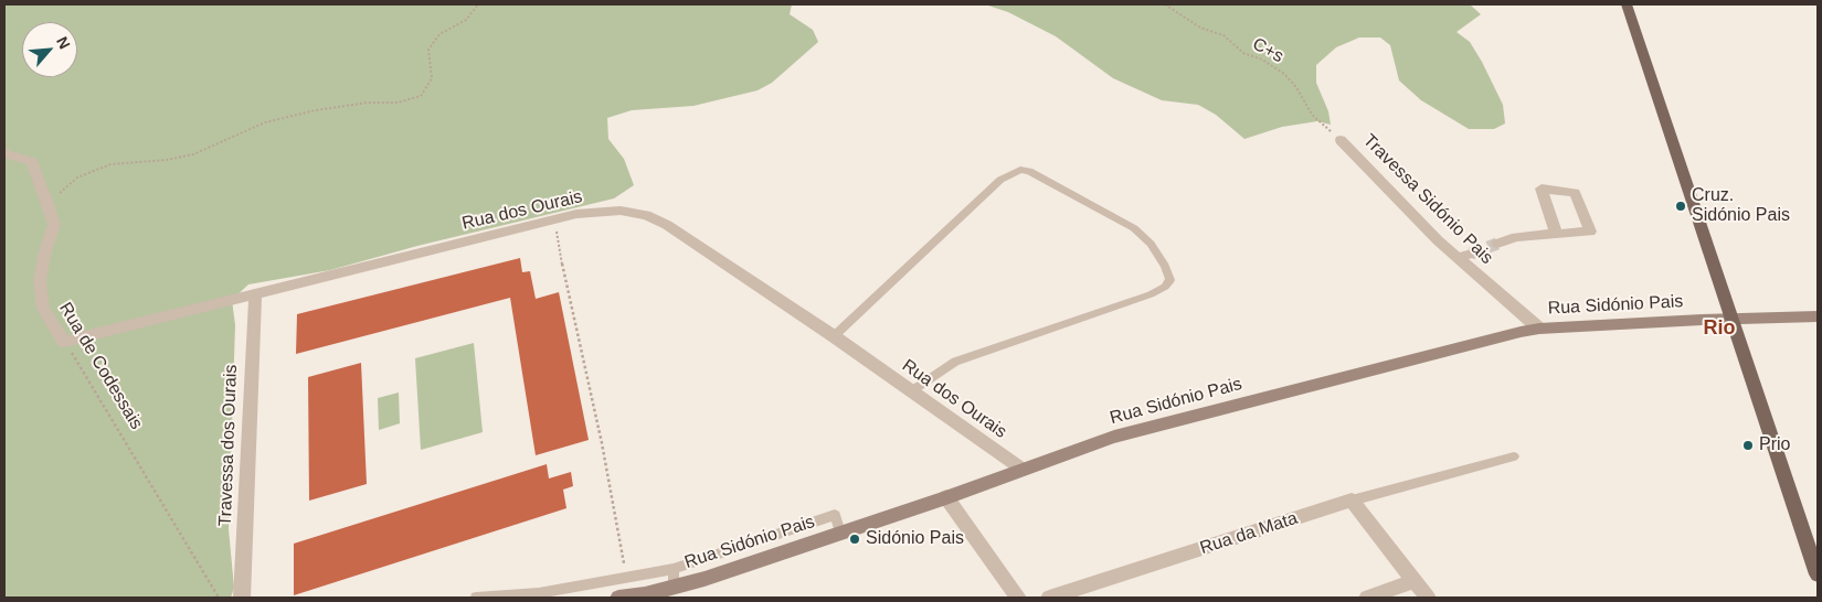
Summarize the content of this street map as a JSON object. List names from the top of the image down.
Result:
{
  "streets": {
    "main road": ["Rua Sidónio Pais"],
    "street": [
      "Travessa Sidónio Pais",
      "Rua dos Ourais",
      "Rua de Codessais",
      "Travessa dos Ourais",
      "Rua da Mata"
    ],
    "path": ["C+s"]
  },
  "crossings": [
    ["C+s", "Travessa Sidónio Pais"],
    ["Travessa Sidónio Pais", "Rua Sidónio Pais"],
    ["Rua dos Ourais", "Rua Sidónio Pais"],
    ["Rua dos Ourais", "Rua de Codessais"],
    ["Rua dos Ourais", "Travessa dos Ourais"]
  ],
  "districts": ["Rio"],
  "places": ["Cruz. Sidónio Pais", "Prio", "Sidónio Pais"],
  "north": "top right"
}
